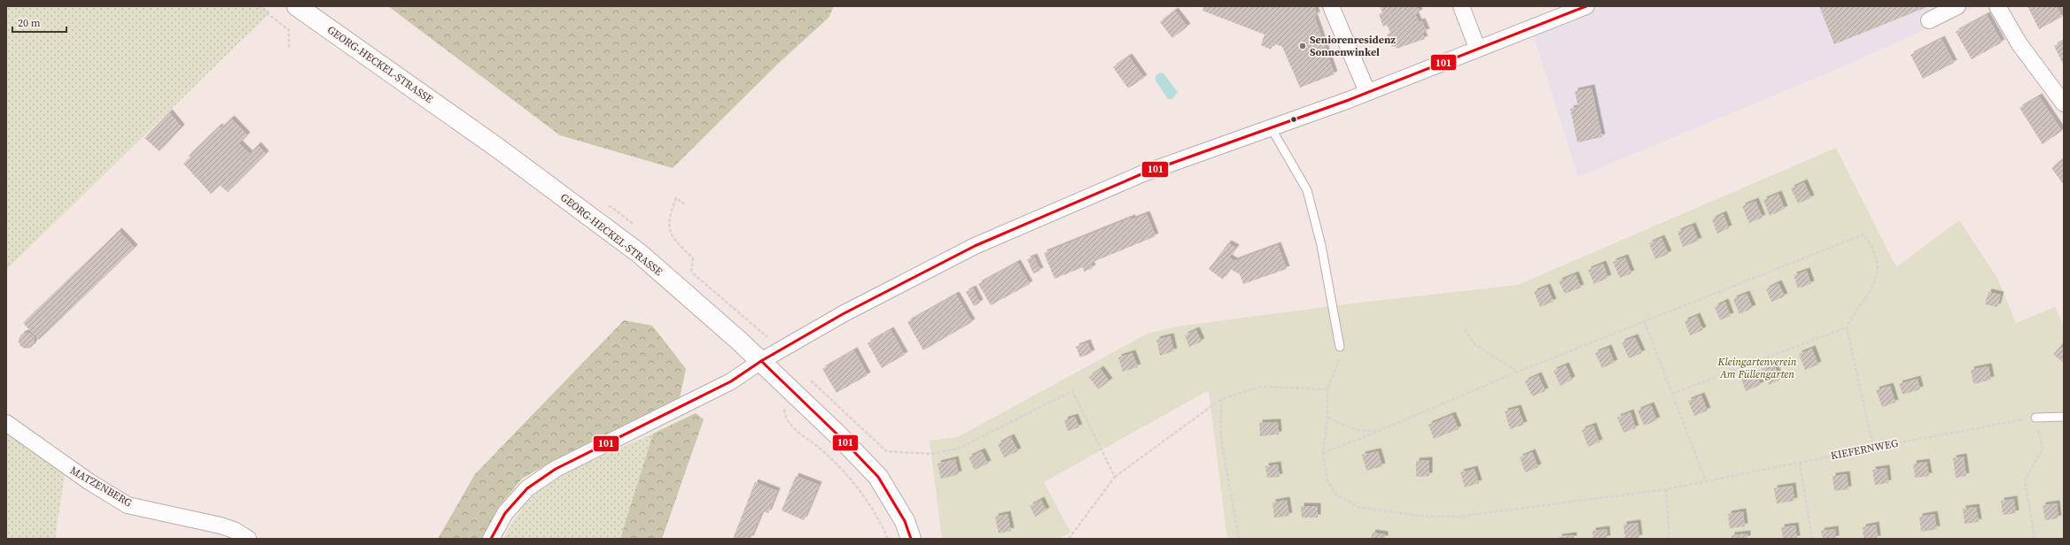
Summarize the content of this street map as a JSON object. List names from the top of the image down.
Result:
{
  "streets": {
    "street": ["GEORG-HECKEL-STRASSE", "MATZENBERG"],
    "path": ["KIEFERNWEG"]
  },
  "parks": ["Kleingartenverein Am Füllengarten"],
  "places": ["Seniorenresidenz Sonnenwinkel"],
  "lines": ["transit line 101"],
  "scale_bar": "20 m"
}
